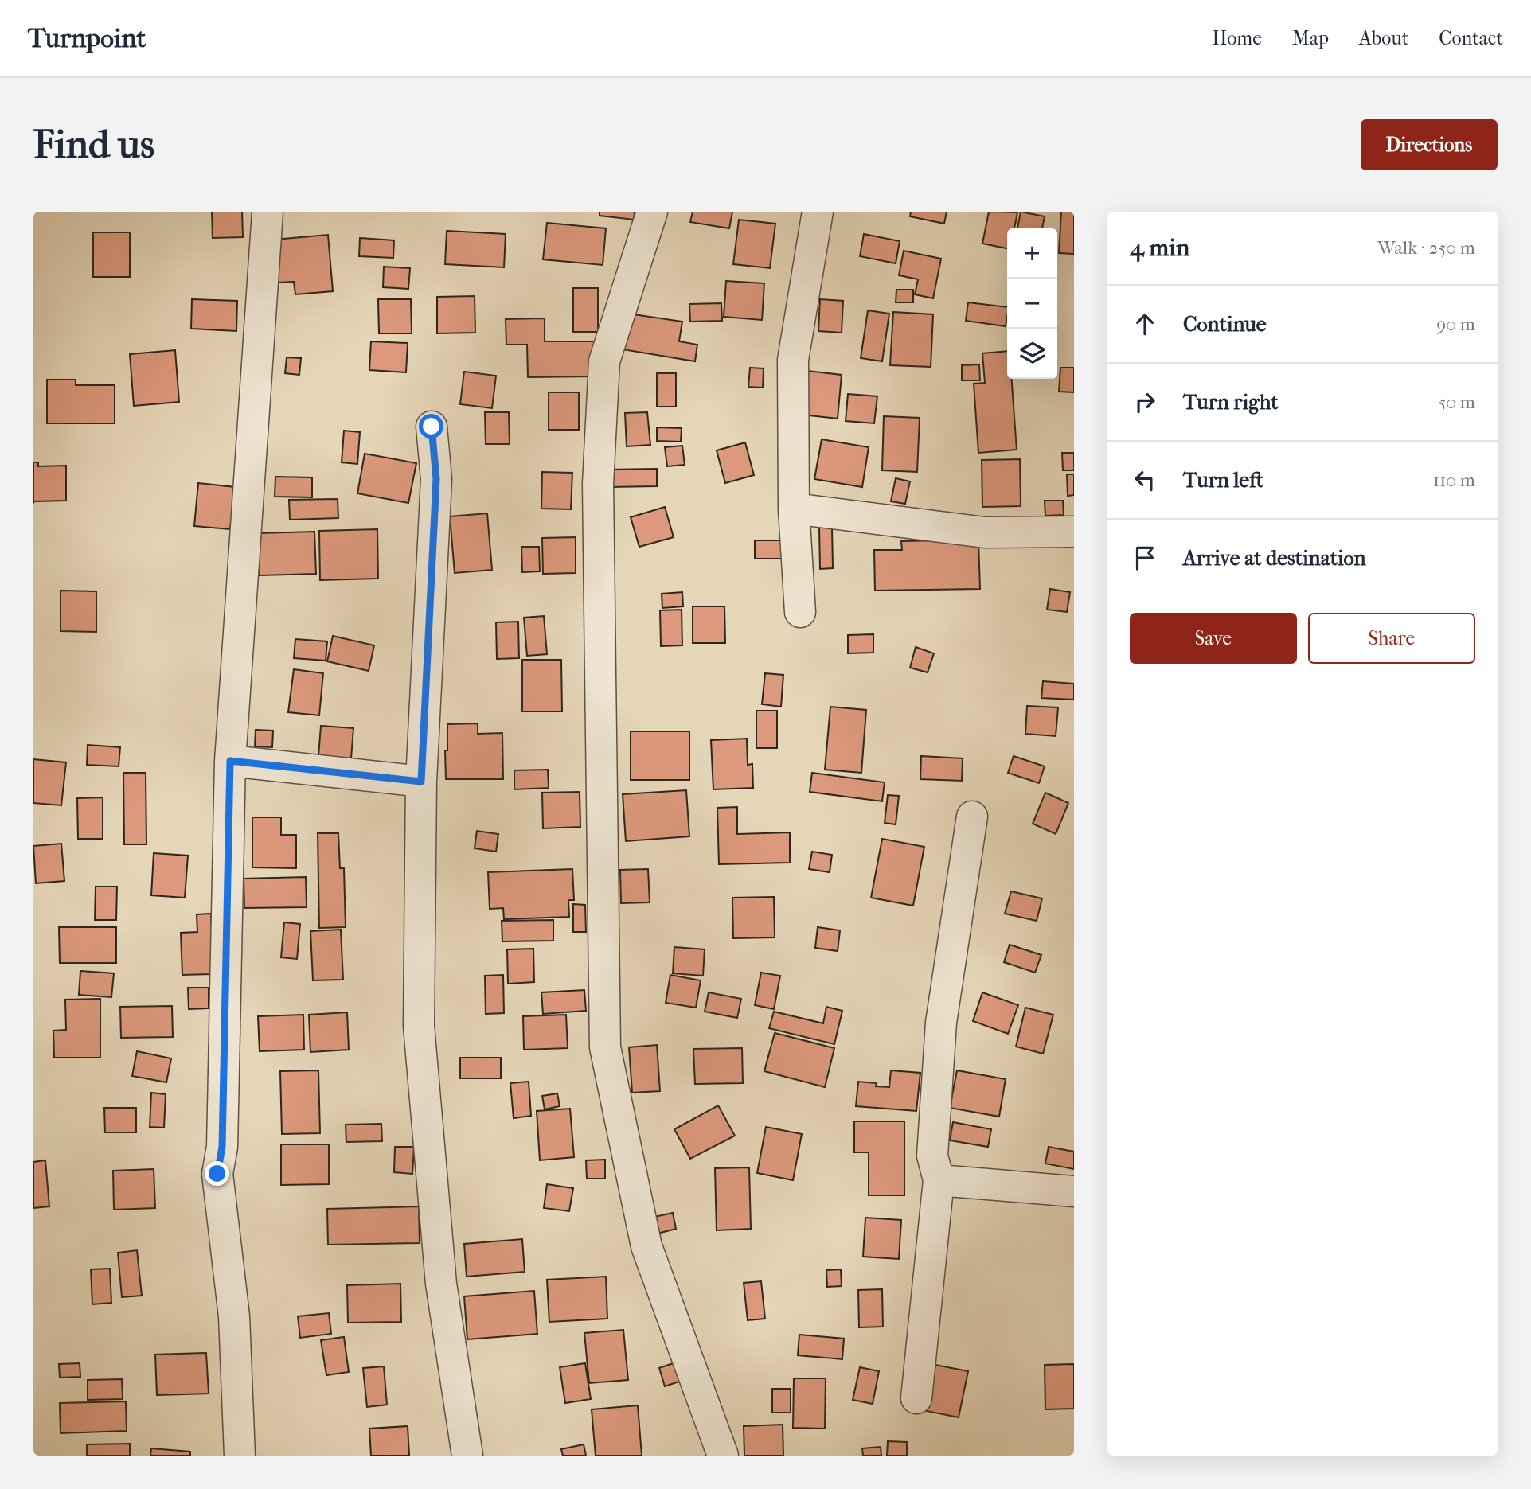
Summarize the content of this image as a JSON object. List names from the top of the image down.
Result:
{
  "page": {
    "header": "Turnpoint",
    "nav": [
      "Home",
      "Map",
      "About",
      "Contact"
    ],
    "buttons": [
      "Directions",
      ["Save", "Share"]
    ],
    "title": "Find us",
    "heading": ["4 min", "Walk · 250 m"],
    "map_buttons": ["+", "−"],
    "list": [
      ["Continue", "90 m"],
      ["Turn right", "50 m"],
      ["Turn left", "110 m"],
      "Arrive at destination"
    ]
  }
}
